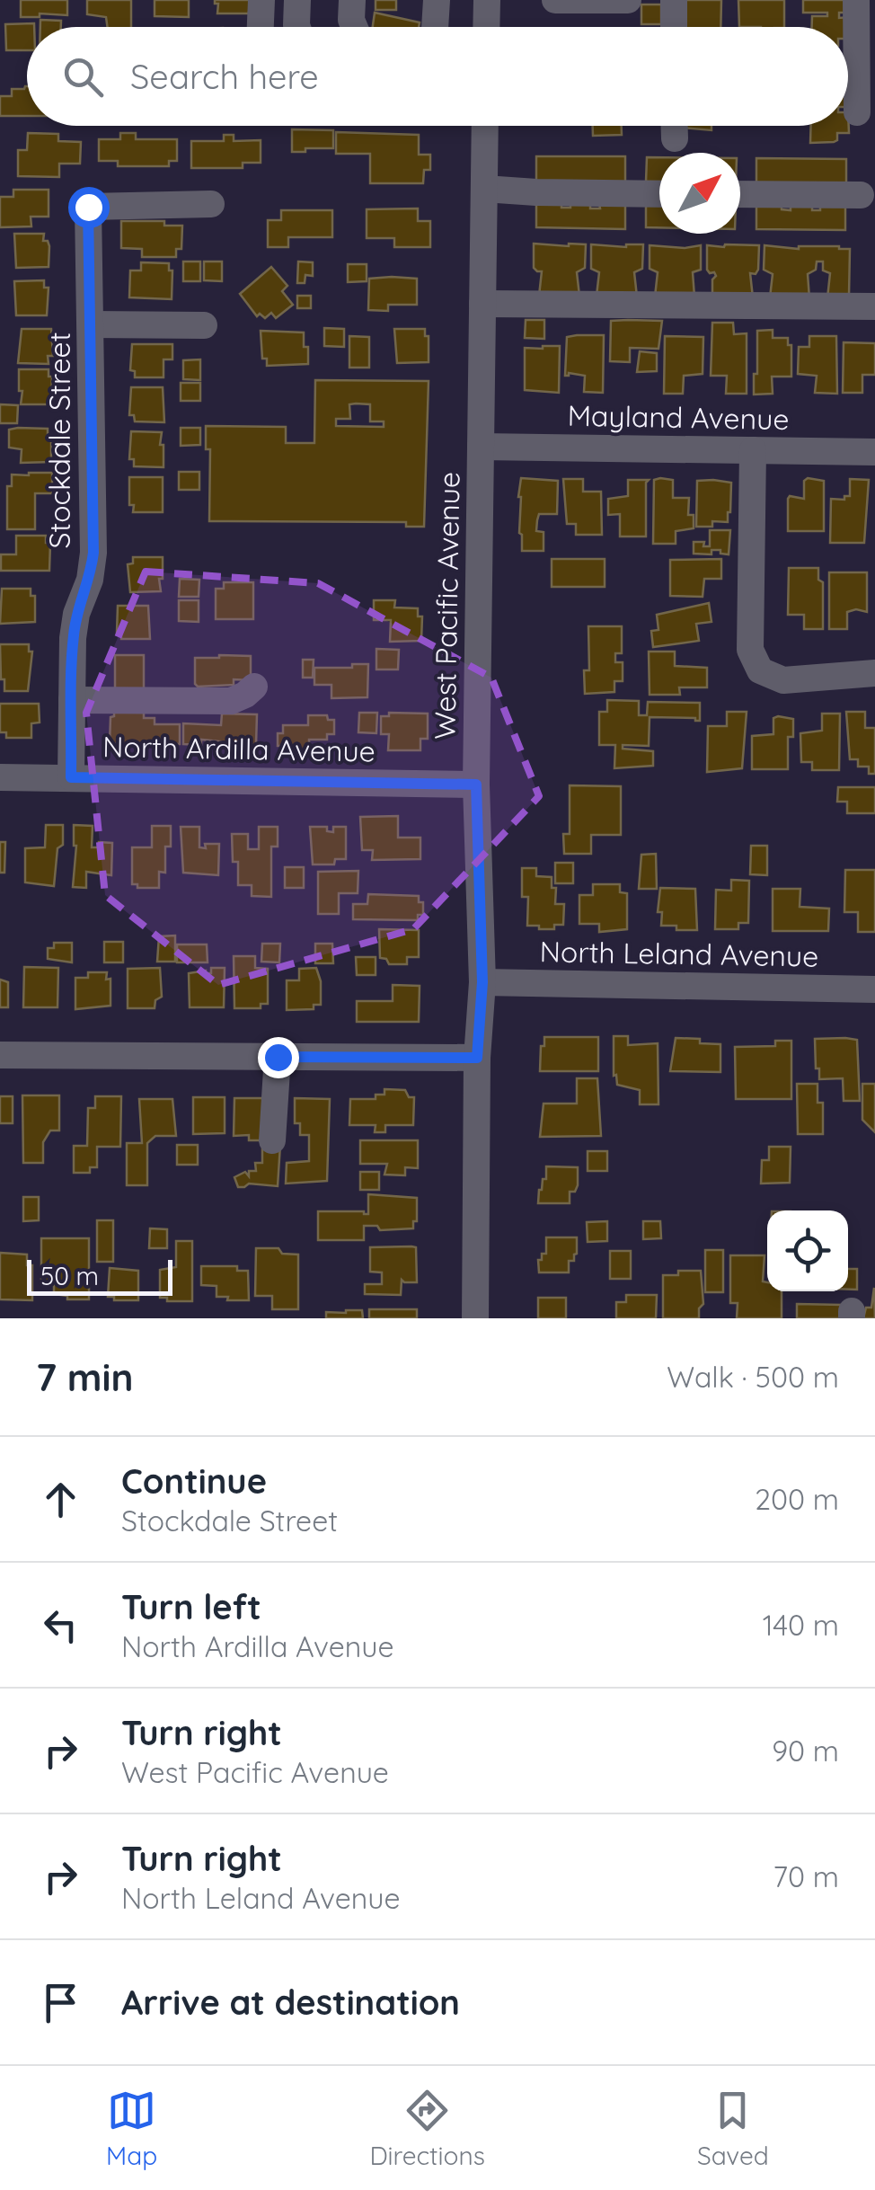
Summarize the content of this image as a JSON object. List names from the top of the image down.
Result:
{
  "streets": {
    "street": [
      "Mayland Avenue",
      "Stockdale Street",
      "West Pacific Avenue",
      "North Ardilla Avenue",
      "North Leland Avenue"
    ]
  },
  "crossings": [
    ["Mayland Avenue", "West Pacific Avenue"],
    ["Stockdale Street", "North Ardilla Avenue"],
    ["West Pacific Avenue", "North Ardilla Avenue"],
    ["West Pacific Avenue", "North Leland Avenue"]
  ],
  "scale_bar": "50 m",
  "north": "top right",
  "page": {
    "search": "Search here",
    "scale": "50 m",
    "heading": ["7 min", "Walk · 500 m"],
    "list": [
      ["Continue", "Stockdale Street", "200 m"],
      ["Turn left", "North Ardilla Avenue", "140 m"],
      ["Turn right", "West Pacific Avenue", "90 m"],
      ["Turn right", "North Leland Avenue", "70 m"],
      "Arrive at destination"
    ],
    "nav": ["Map", "Directions", "Saved"]
  }
}
